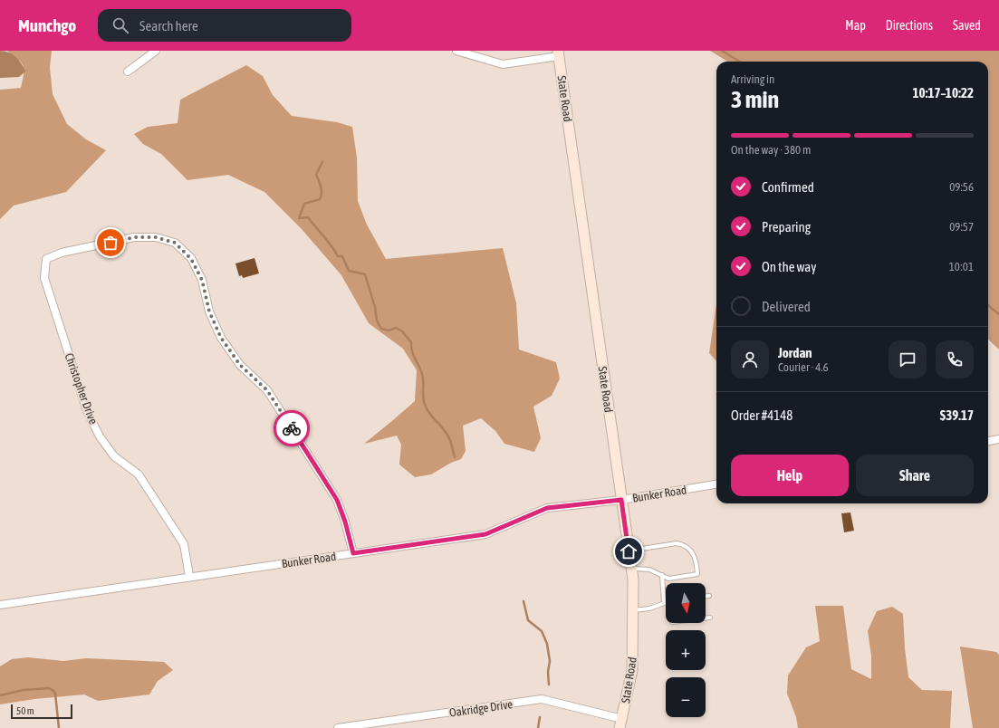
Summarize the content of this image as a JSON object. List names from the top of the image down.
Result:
{
  "streets": {
    "main road": ["State Road"],
    "street": ["Christopher Drive", "Bunker Road", "Oakridge Drive"]
  },
  "crossings": [
    ["State Road", "Bunker Road"],
    ["State Road", "Oakridge Drive"],
    ["Christopher Drive", "Bunker Road"]
  ],
  "scale_bar": "50 m",
  "north": "bottom",
  "page": {
    "header": "Munchgo",
    "search": "Search here",
    "nav": ["Map", "Directions", "Saved"],
    "heading": ["3 min", "Arriving in", "10:17–10:22"],
    "panel": [
      "Jordan",
      "Courier · 4.6",
      "Order #4148",
      "$39.17"
    ],
    "bar": "On the way · 380 m",
    "list": [
      ["Confirmed", "09:56"],
      ["Preparing", "09:57"],
      ["On the way", "10:01"],
      "Delivered"
    ],
    "buttons": ["Help", "Share"],
    "map_buttons": ["+", "−"],
    "scale": "50 m"
  }
}
